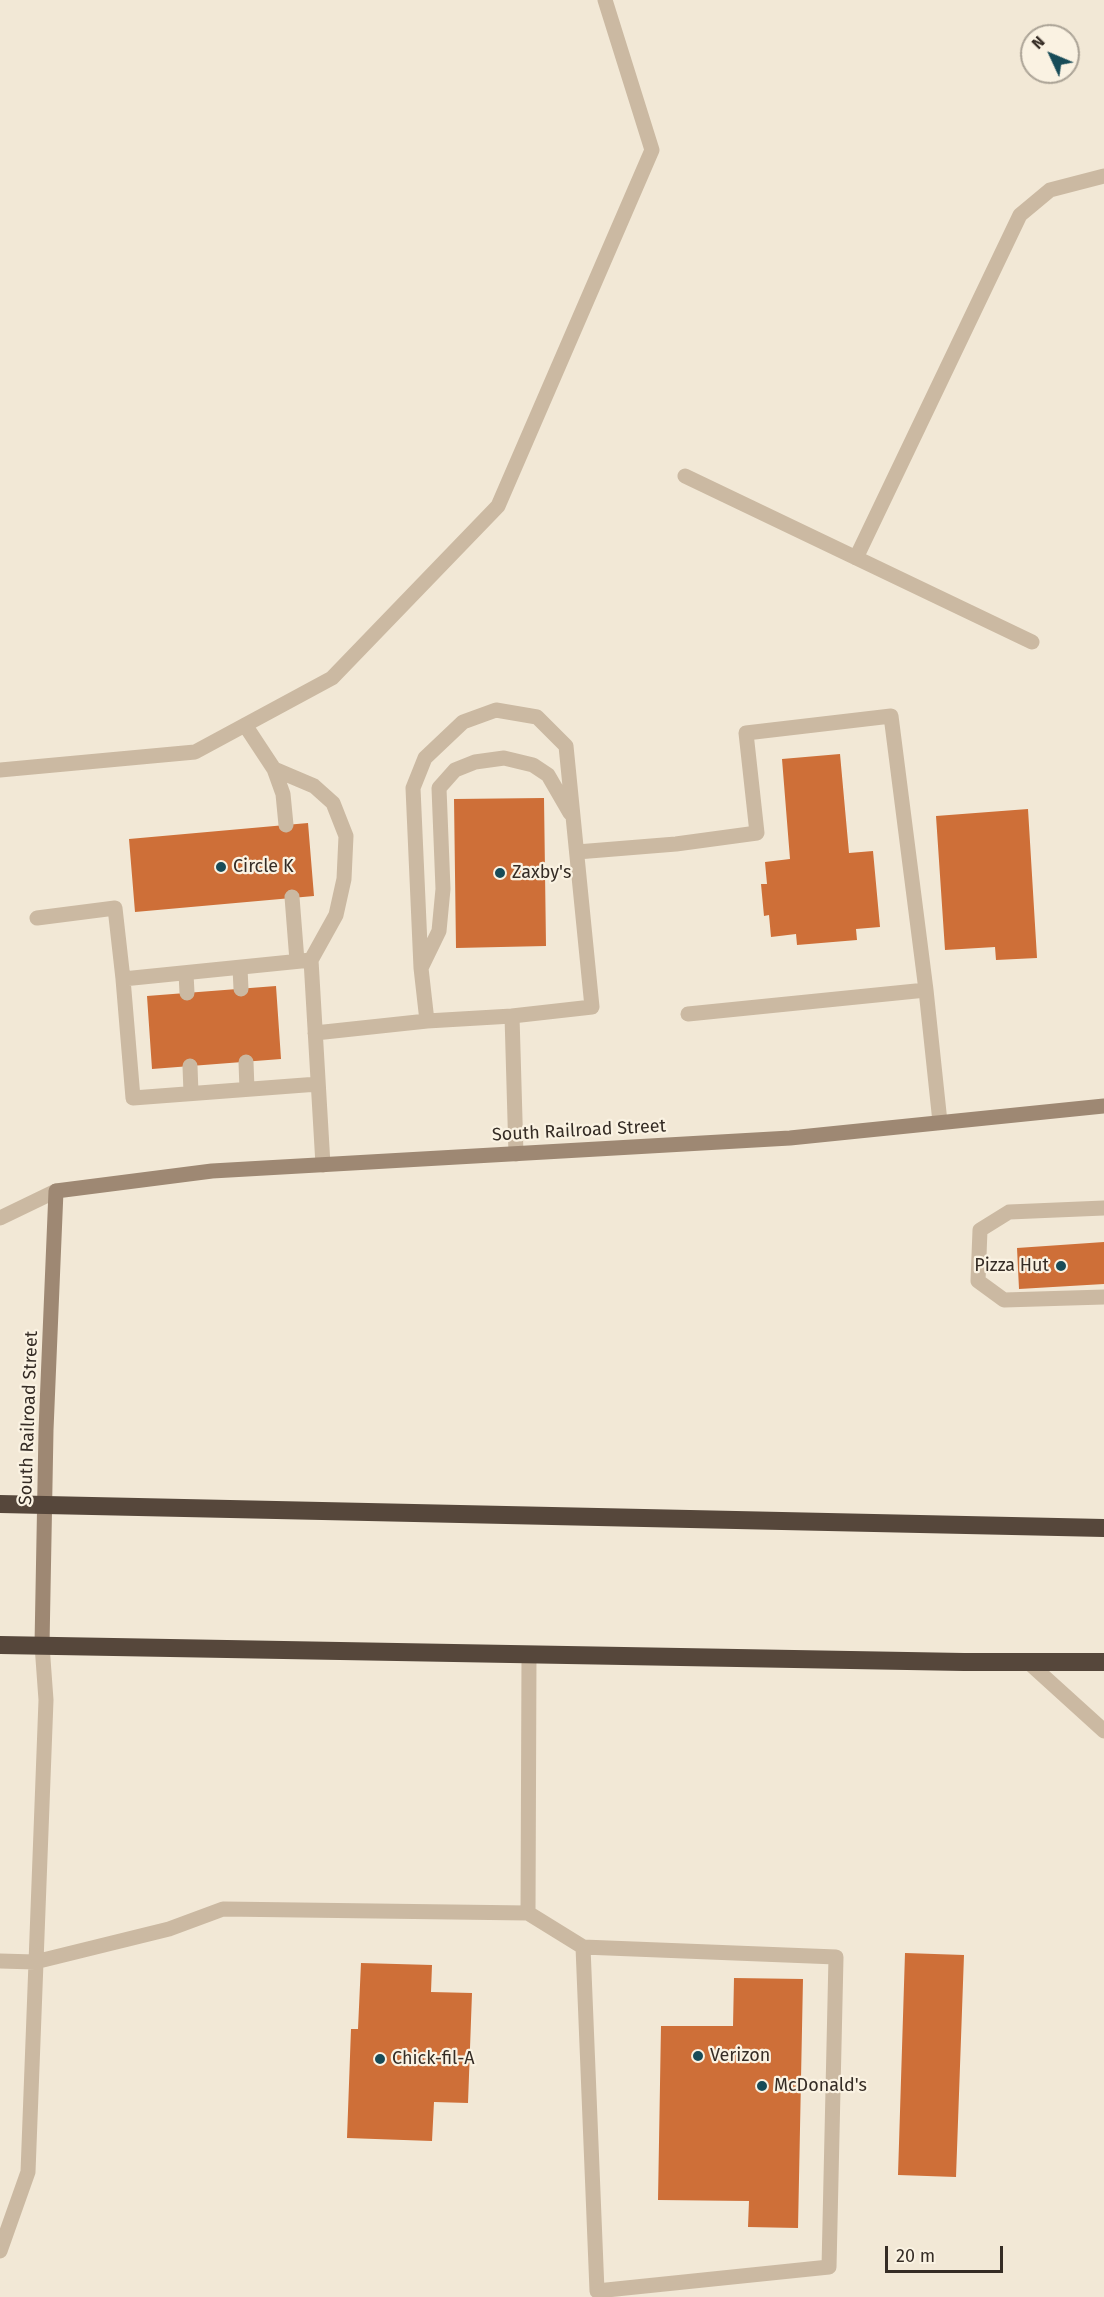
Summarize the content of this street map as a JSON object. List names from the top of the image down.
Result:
{
  "streets": {
    "street": ["South Railroad Street"]
  },
  "places": [
    "Circle K",
    "Zaxby's",
    "Pizza Hut",
    "Verizon",
    "Chick-fil-A",
    "McDonald's"
  ],
  "scale_bar": "20 m",
  "north": "top left"
}
